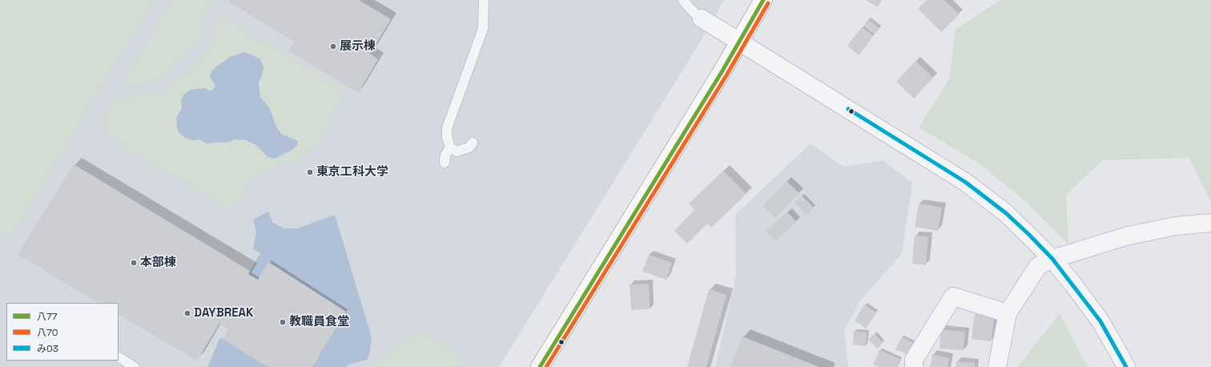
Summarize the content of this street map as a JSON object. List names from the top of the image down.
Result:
{
  "places": [
    "展示棟",
    "東京工科大学",
    "本部棟",
    "DAYBREAK",
    "教職員食堂"
  ],
  "lines": ["transit line 八77", "transit line 八70", "transit line み03"],
  "legend": ["八77", "八70", "み03"]
}
